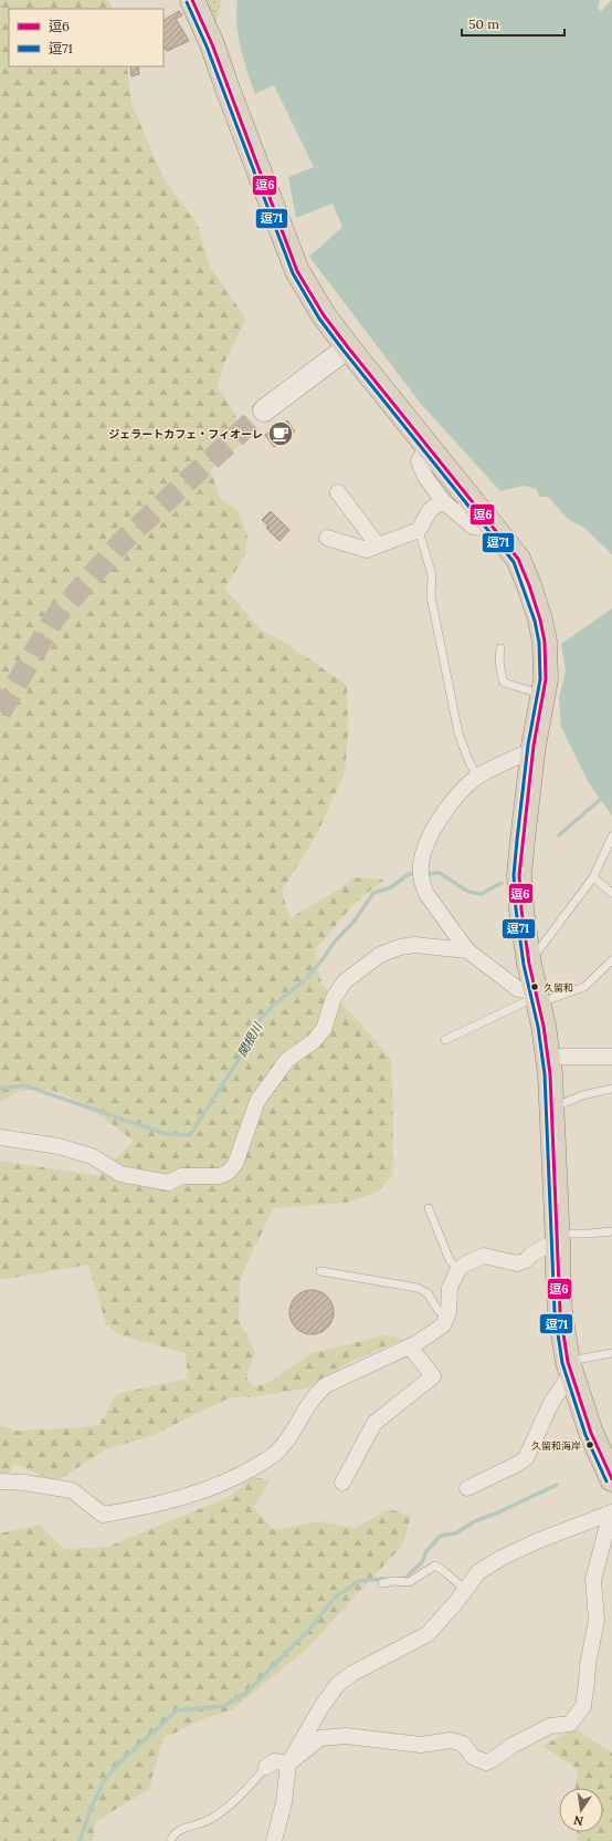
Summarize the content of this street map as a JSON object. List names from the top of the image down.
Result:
{
  "water": ["関根川"],
  "places": {
    "cafe": ["ジェラートカフェ・フィオーレ"],
    "other": ["久留和", "久留和海岸"]
  },
  "lines": ["transit line 逗6", "transit line 逗71"],
  "legend": ["逗6", "逗71"],
  "scale_bar": "50 m",
  "north": "bottom"
}
